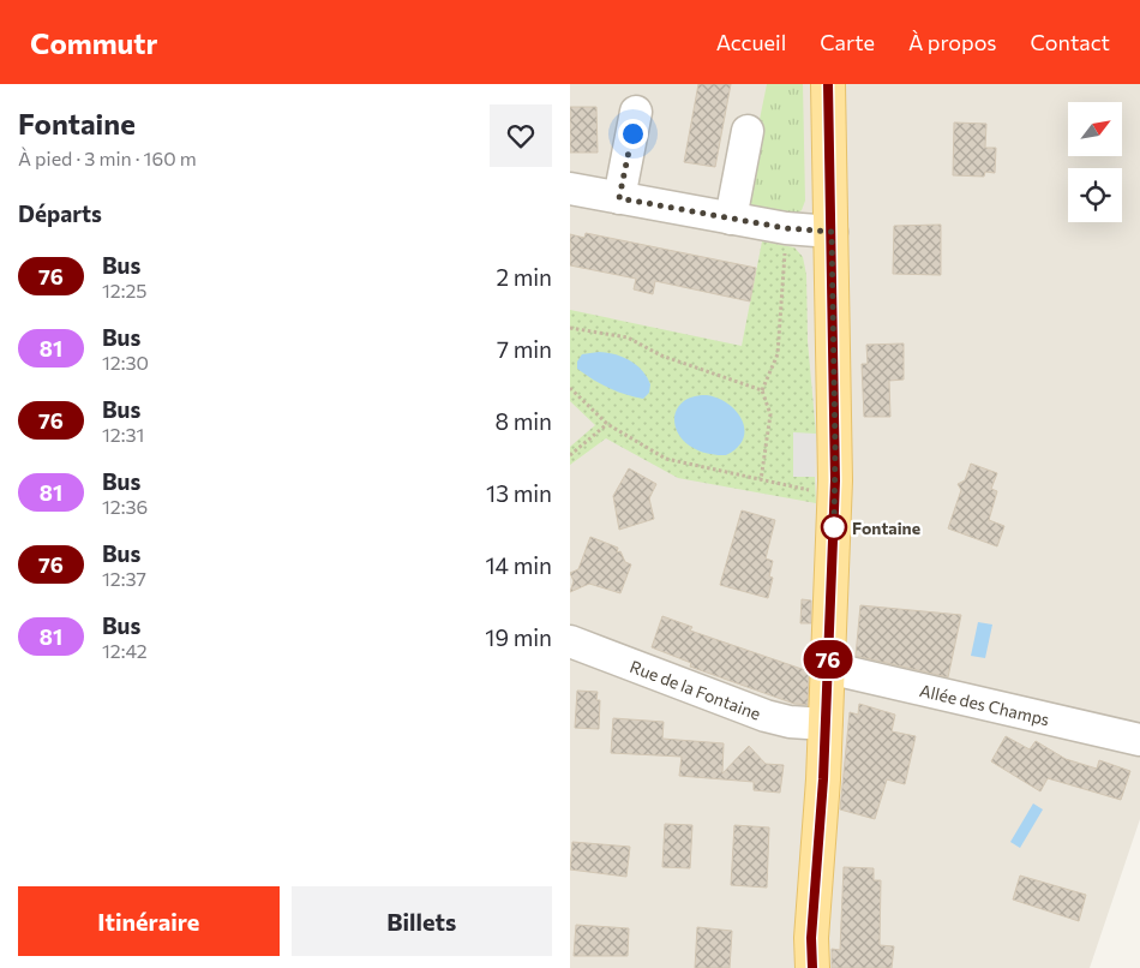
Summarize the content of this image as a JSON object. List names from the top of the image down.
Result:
{
  "streets": {
    "street": ["Rue de la Fontaine", "Allée des Champs"]
  },
  "places": ["Fontaine"],
  "lines": ["bus line 76"],
  "north": "top right",
  "page": {
    "header": "Commutr",
    "nav": [
      "Accueil",
      "Carte",
      "À propos",
      "Contact"
    ],
    "heading": [
      ["Fontaine", "À pied · 3 min · 160 m"],
      "Départs"
    ],
    "on_map": "76",
    "list": [
      {
        "mark": "76",
        "name": "Bus",
        "note": "12:25",
        "value": "2 min"
      },
      {
        "mark": "81",
        "name": "Bus",
        "note": "12:30",
        "value": "7 min"
      },
      {
        "mark": "76",
        "name": "Bus",
        "note": "12:31",
        "value": "8 min"
      },
      {
        "mark": "81",
        "name": "Bus",
        "note": "12:36",
        "value": "13 min"
      },
      {
        "mark": "76",
        "name": "Bus",
        "note": "12:37",
        "value": "14 min"
      },
      {
        "mark": "81",
        "name": "Bus",
        "note": "12:42",
        "value": "19 min"
      }
    ],
    "buttons": ["Itinéraire", "Billets"]
  }
}
